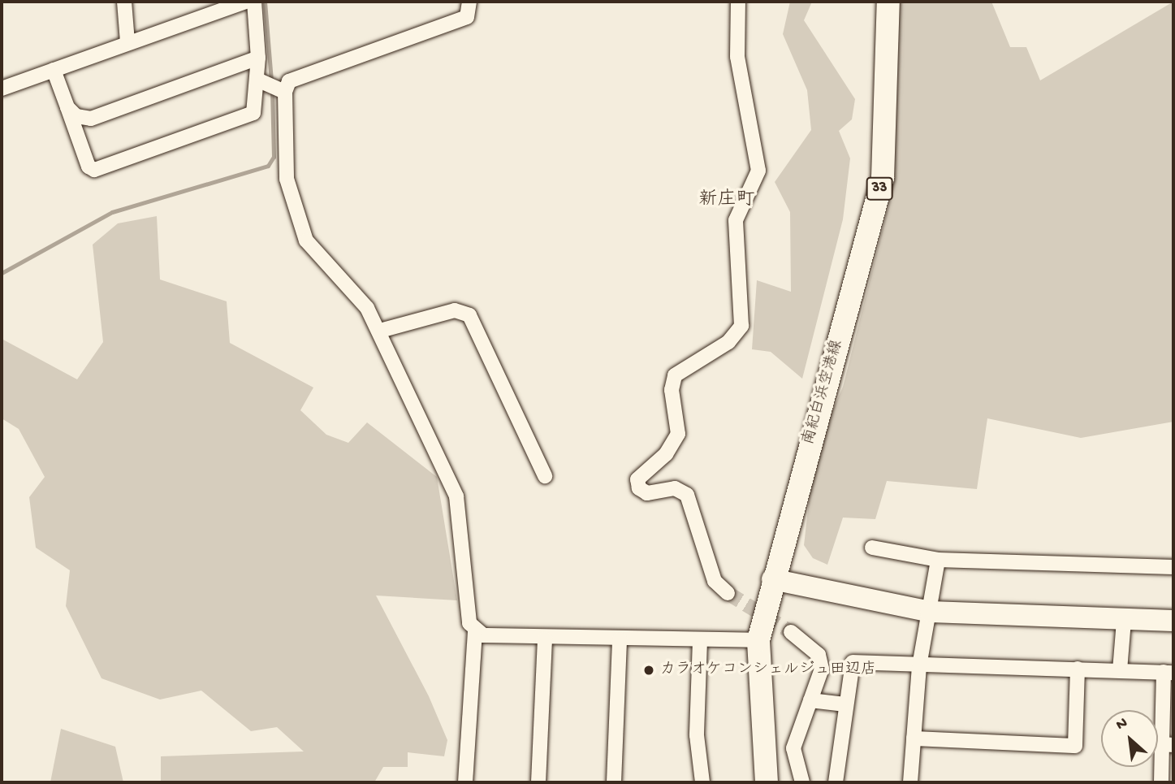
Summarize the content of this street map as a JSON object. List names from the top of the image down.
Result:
{
  "streets": {
    "main road": ["33", "南紀白浜空港線"]
  },
  "districts": ["新庄町"],
  "places": ["カラオケコンシェルジュ田辺店"],
  "north": "top left"
}
